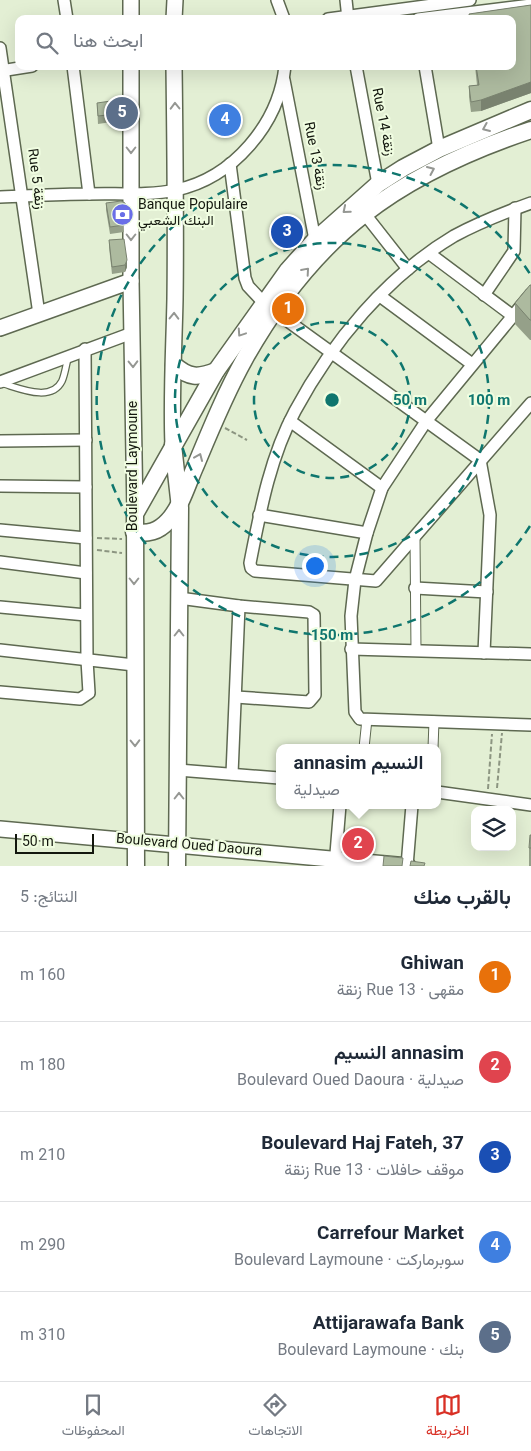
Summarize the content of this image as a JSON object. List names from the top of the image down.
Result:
{
  "streets": {
    "main road": ["Boulevard Laymoune"],
    "street": [
      "Rue 14 زنقة",
      "Rue 13 زنقة",
      "Rue 5 زنقة",
      "Boulevard Oued Daoura"
    ]
  },
  "crossings": [
    ["Boulevard Laymoune", "Boulevard Oued Daoura"]
  ],
  "places": {
    "bank": ["Banque Populaire البنك الشعبي"]
  },
  "scale_bar": "50 m",
  "page": {
    "search": "ابحث هنا",
    "pins": [
      "5",
      "4",
      "3",
      "1",
      "2"
    ],
    "popup": ["annasim النسيم", "صيدلية"],
    "scale": "50 m",
    "heading": ["بالقرب منك", "النتائج: 5"],
    "list": [
      {
        "mark": "1",
        "name": "Ghiwan",
        "note": "مقهى · Rue 13 زنقة",
        "value": "160 m"
      },
      {
        "mark": "2",
        "name": "annasim النسيم",
        "note": "صيدلية · Boulevard Oued Daoura",
        "value": "180 m"
      },
      {
        "mark": "3",
        "name": "Boulevard Haj Fateh, 37",
        "note": "موقف حافلات · Rue 13 زنقة",
        "value": "210 m"
      },
      {
        "mark": "4",
        "name": "Carrefour Market",
        "note": "سوبرماركت · Boulevard Laymoune",
        "value": "290 m"
      },
      {
        "mark": "5",
        "name": "Attijarawafa Bank",
        "note": "بنك · Boulevard Laymoune",
        "value": "310 m"
      }
    ],
    "nav": ["الخريطة", "الاتجاهات", "المحفوظات"]
  },
  "rings": ["50 m", "100 m", "150 m"]
}
